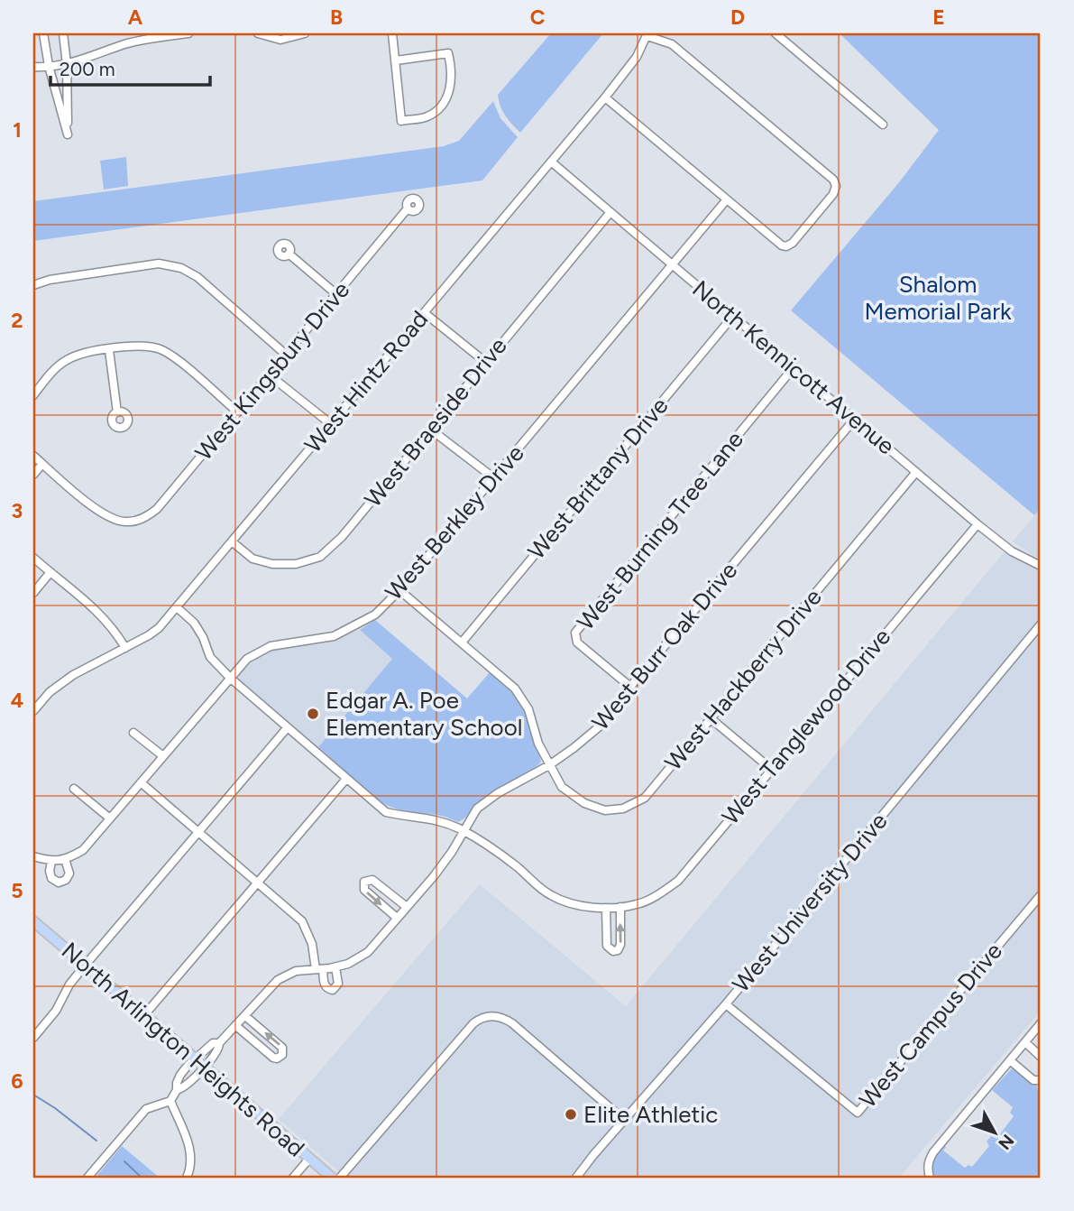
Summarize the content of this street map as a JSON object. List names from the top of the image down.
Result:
{
  "streets": {
    "main road": ["North Arlington Heights Road"],
    "street": [
      "North Kennicott Avenue",
      "West Kingsbury Drive",
      "West Hintz Road",
      "West Braeside Drive",
      "West Brittany Drive",
      "West Berkley Drive",
      "West Burning Tree Lane",
      "West Burr Oak Drive",
      "West Hackberry Drive",
      "West Tanglewood Drive",
      "West University Drive",
      "West Campus Drive"
    ]
  },
  "crossings": [
    ["North Kennicott Avenue", "West Hintz Road"],
    ["North Kennicott Avenue", "West Braeside Drive"],
    ["North Kennicott Avenue", "West Brittany Drive"],
    ["North Kennicott Avenue", "West Berkley Drive"],
    ["North Kennicott Avenue", "West Burning Tree Lane"],
    ["North Kennicott Avenue", "West Burr Oak Drive"],
    ["North Kennicott Avenue", "West Hackberry Drive"],
    ["North Kennicott Avenue", "West Tanglewood Drive"],
    ["West Hintz Road", "West Braeside Drive"],
    ["West Hintz Road", "West Tanglewood Drive"],
    ["West Brittany Drive", "West Hackberry Drive"],
    ["West Berkley Drive", "West Hackberry Drive"],
    ["West Berkley Drive", "West Tanglewood Drive"],
    ["West Burning Tree Lane", "West Burr Oak Drive"],
    ["West Burr Oak Drive", "West Hackberry Drive"],
    ["West Burr Oak Drive", "West Tanglewood Drive"],
    ["West University Drive", "West Campus Drive"]
  ],
  "parks": ["Shalom Memorial Park"],
  "places": ["Edgar A. Poe Elementary School", "Elite Athletic"],
  "scale_bar": "200 m",
  "north": "bottom right",
  "grid": {
    "columns": [
      "A",
      "B",
      "C",
      "D",
      "E"
    ],
    "rows": [
      "1",
      "2",
      "3",
      "4",
      "5",
      "6"
    ]
  }
}
